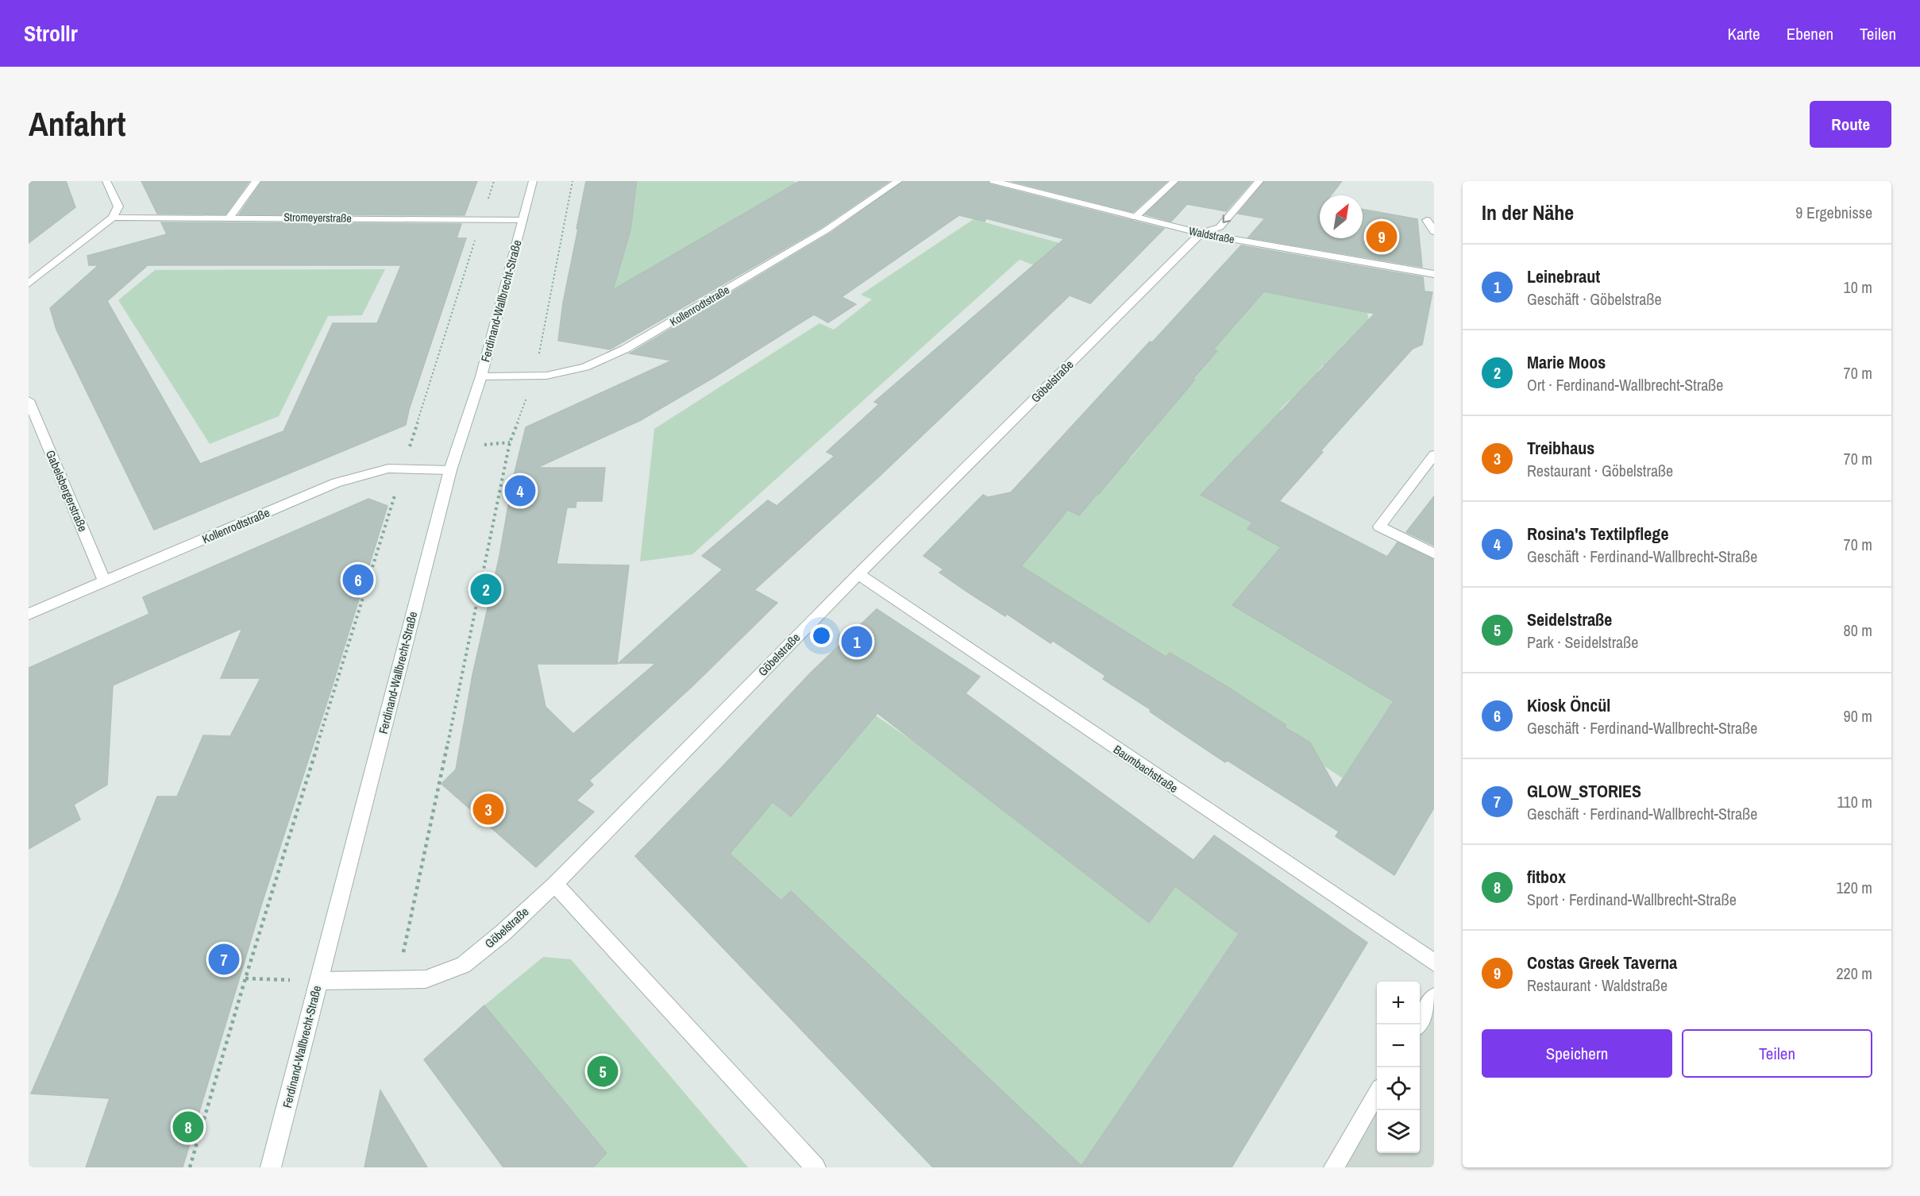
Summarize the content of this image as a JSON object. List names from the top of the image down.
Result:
{
  "streets": {
    "street": [
      "Stromeyerstraße",
      "Waldstraße",
      "Ferdinand-Wallbrecht-Straße",
      "Kollenrodtstraße",
      "Göbelstraße",
      "Gabelsbergerstraße",
      "Baumbachstraße"
    ]
  },
  "crossings": [
    ["Stromeyerstraße", "Ferdinand-Wallbrecht-Straße"],
    ["Waldstraße", "Göbelstraße"],
    ["Ferdinand-Wallbrecht-Straße", "Kollenrodtstraße"],
    ["Ferdinand-Wallbrecht-Straße", "Göbelstraße"],
    ["Kollenrodtstraße", "Gabelsbergerstraße"],
    ["Göbelstraße", "Baumbachstraße"]
  ],
  "north": "top right",
  "page": {
    "header": "Strollr",
    "nav": ["Karte", "Ebenen", "Teilen"],
    "buttons": [
      "Route",
      ["Speichern", "Teilen"]
    ],
    "title": "Anfahrt",
    "heading": ["In der Nähe", "9 Ergebnisse"],
    "pins": [
      "9",
      "4",
      "6",
      "2",
      "1",
      "3",
      "7",
      "5",
      "8"
    ],
    "list": [
      {
        "mark": "1",
        "name": "Leinebraut",
        "note": "Geschäft · Göbelstraße",
        "value": "10 m"
      },
      {
        "mark": "2",
        "name": "Marie Moos",
        "note": "Ort · Ferdinand-Wallbrecht-Straße",
        "value": "70 m"
      },
      {
        "mark": "3",
        "name": "Treibhaus",
        "note": "Restaurant · Göbelstraße",
        "value": "70 m"
      },
      {
        "mark": "4",
        "name": "Rosina's Textilpflege",
        "note": "Geschäft · Ferdinand-Wallbrecht-Straße",
        "value": "70 m"
      },
      {
        "mark": "5",
        "name": "Seidelstraße",
        "note": "Park · Seidelstraße",
        "value": "80 m"
      },
      {
        "mark": "6",
        "name": "Kiosk Öncül",
        "note": "Geschäft · Ferdinand-Wallbrecht-Straße",
        "value": "90 m"
      },
      {
        "mark": "7",
        "name": "GLOW_STORIES",
        "note": "Geschäft · Ferdinand-Wallbrecht-Straße",
        "value": "110 m"
      },
      {
        "mark": "8",
        "name": "fitbox",
        "note": "Sport · Ferdinand-Wallbrecht-Straße",
        "value": "120 m"
      },
      {
        "mark": "9",
        "name": "Costas Greek Taverna",
        "note": "Restaurant · Waldstraße",
        "value": "220 m"
      }
    ],
    "map_buttons": ["+", "−"]
  }
}
